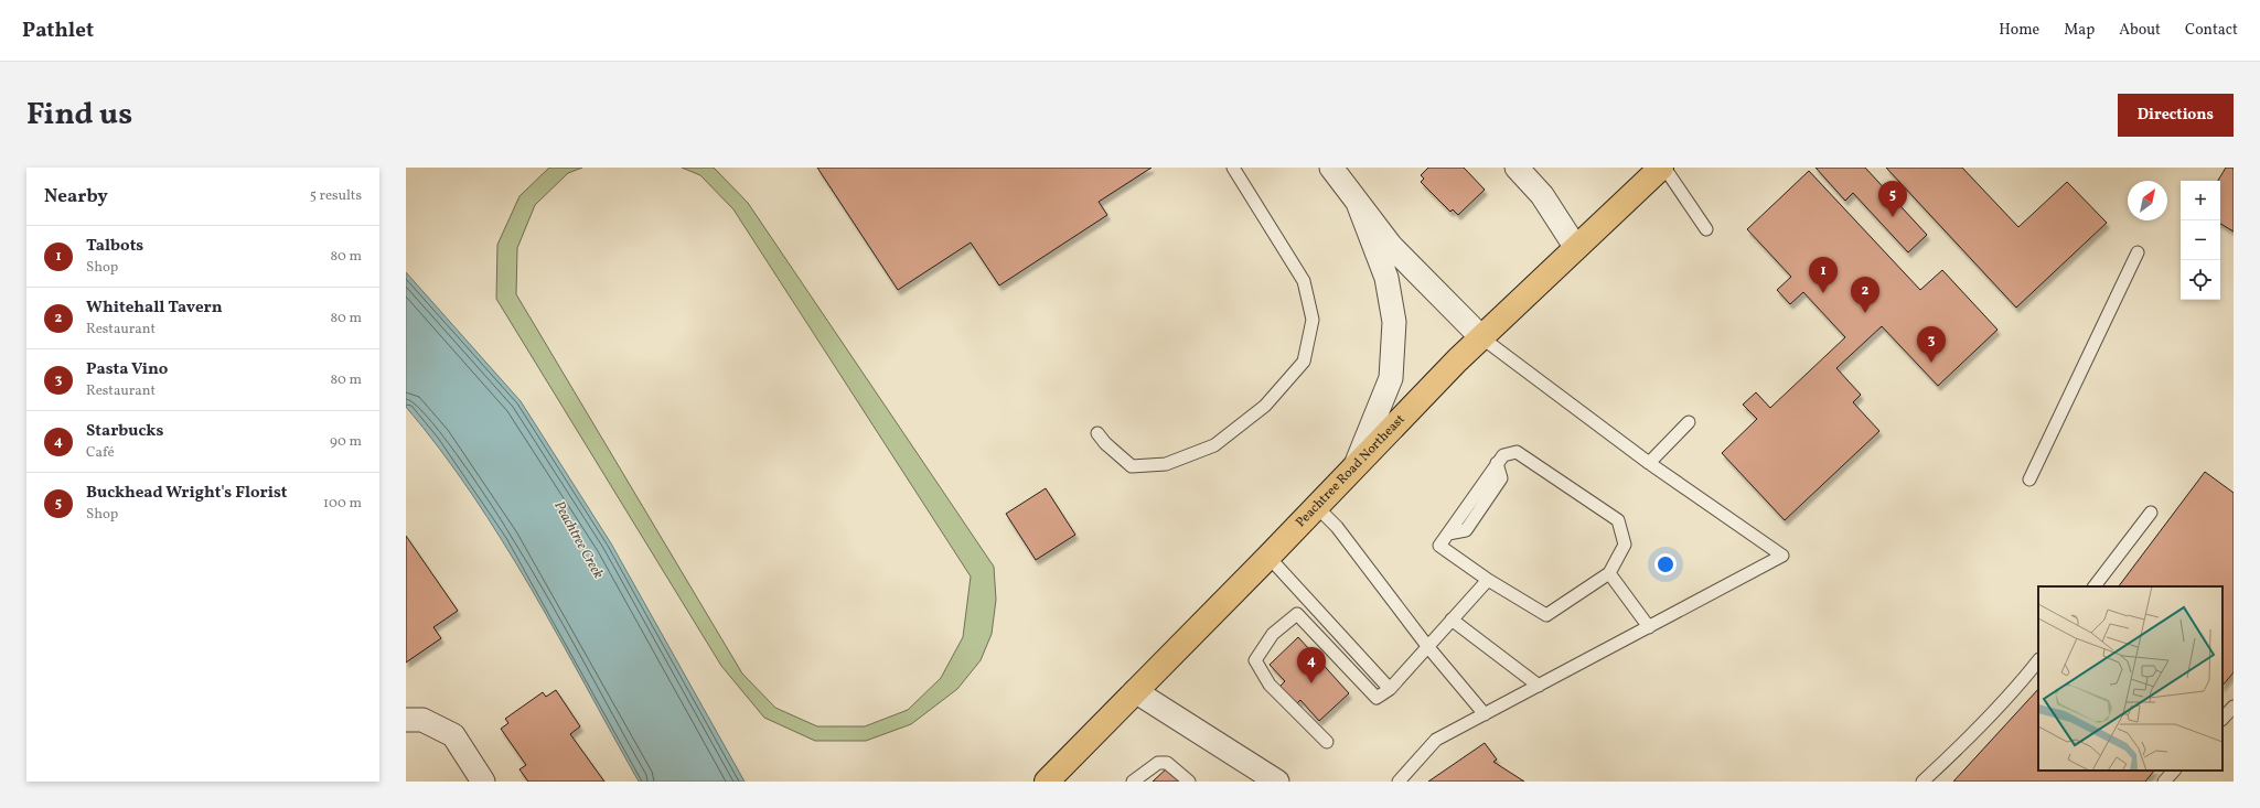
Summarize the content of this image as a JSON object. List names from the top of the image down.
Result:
{
  "streets": {
    "highway": ["Peachtree Road Northeast"]
  },
  "water": ["Peachtree Creek"],
  "north": "top right",
  "page": {
    "header": "Pathlet",
    "nav": [
      "Home",
      "Map",
      "About",
      "Contact"
    ],
    "title": "Find us",
    "buttons": "Directions",
    "heading": ["Nearby", "5 results"],
    "map_buttons": ["+", "−"],
    "pins": [
      "5",
      "1",
      "2",
      "3",
      "4"
    ],
    "list": [
      {
        "mark": "1",
        "name": "Talbots",
        "note": "Shop",
        "value": "80 m"
      },
      {
        "mark": "2",
        "name": "Whitehall Tavern",
        "note": "Restaurant",
        "value": "80 m"
      },
      {
        "mark": "3",
        "name": "Pasta Vino",
        "note": "Restaurant",
        "value": "80 m"
      },
      {
        "mark": "4",
        "name": "Starbucks",
        "note": "Café",
        "value": "90 m"
      },
      {
        "mark": "5",
        "name": "Buckhead Wright's Florist",
        "note": "Shop",
        "value": "100 m"
      }
    ]
  }
}
